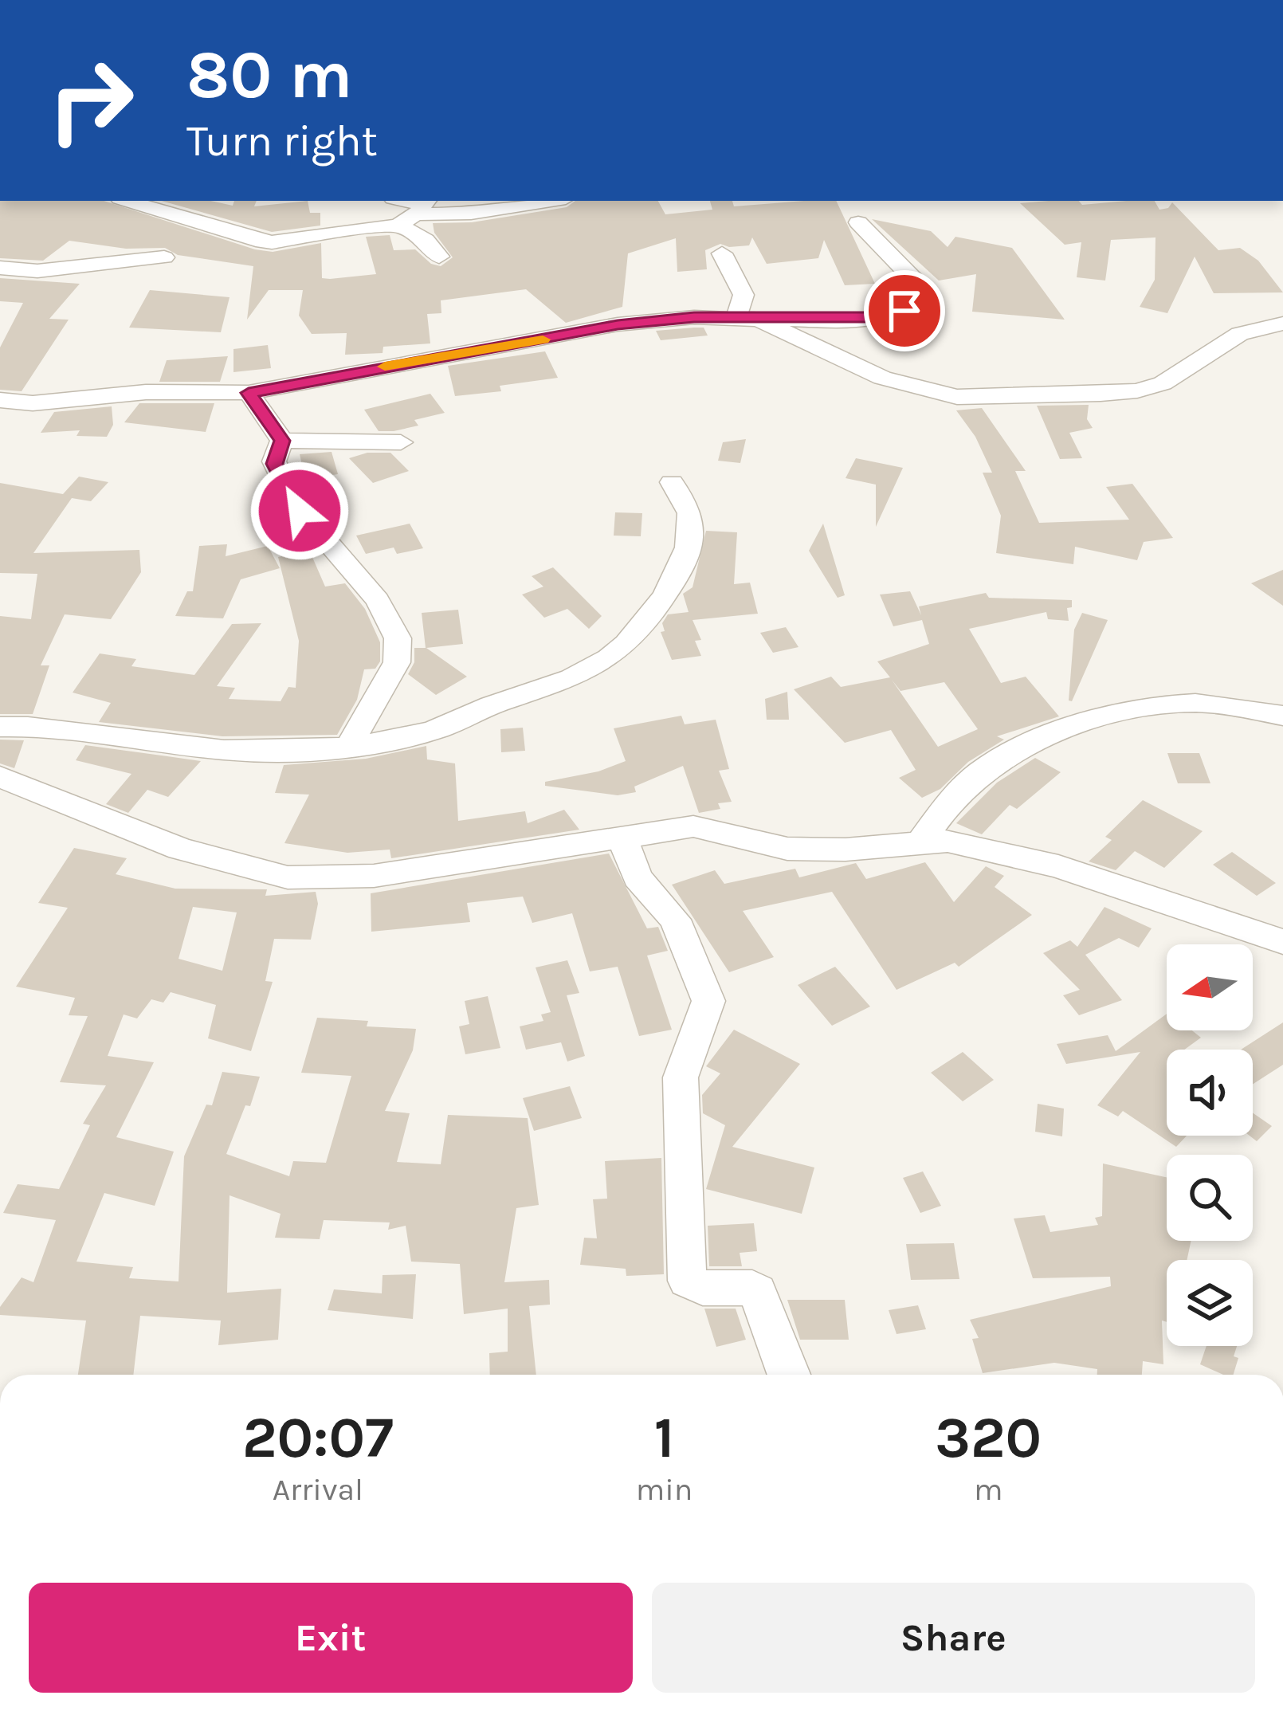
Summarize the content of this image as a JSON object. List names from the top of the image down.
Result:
{
  "north": "left",
  "page": {
    "turn": ["80 m", "Turn right"],
    "eta": [
      "20:07",
      "Arrival",
      "1",
      "min",
      "320",
      "m"
    ],
    "buttons": ["Exit", "Share"]
  }
}
